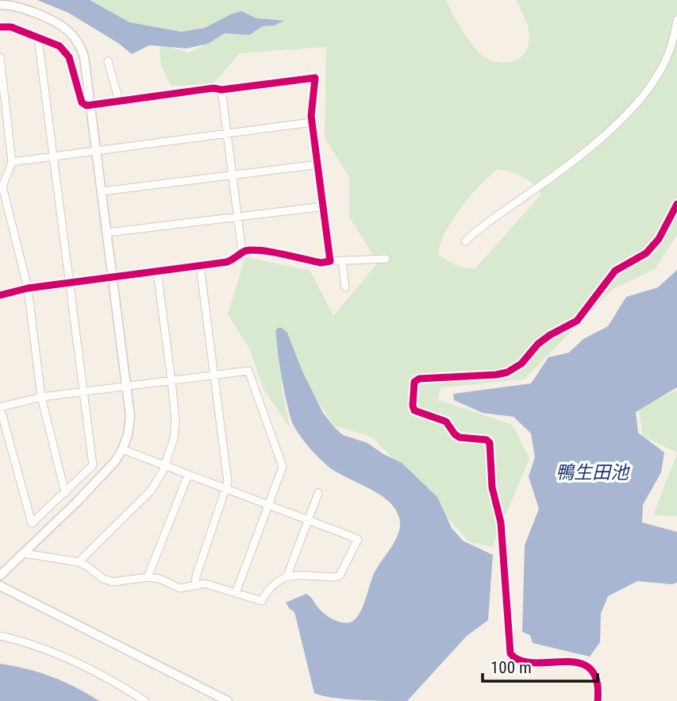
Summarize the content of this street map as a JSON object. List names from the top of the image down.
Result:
{
  "water": ["鴨生田池"],
  "scale_bar": "100 m"
}
